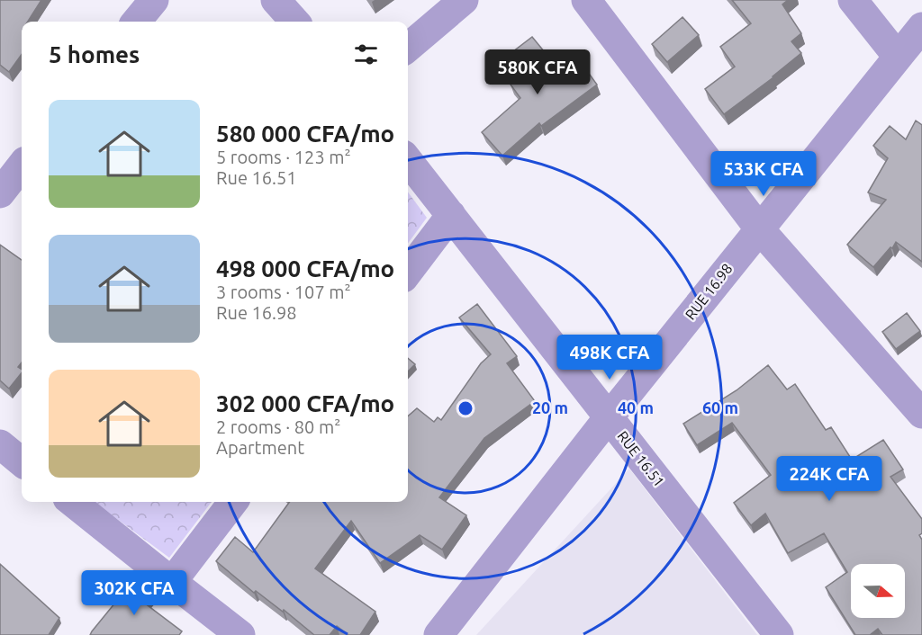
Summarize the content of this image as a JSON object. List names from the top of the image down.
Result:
{
  "streets": {
    "street": ["RUE 16.98", "RUE 16.51"]
  },
  "crossings": [
    ["RUE 16.98", "RUE 16.51"]
  ],
  "north": "right",
  "page": {
    "heading": "5 homes",
    "price": [
      "580K CFA",
      "533K CFA",
      "498K CFA",
      "224K CFA",
      "302K CFA"
    ],
    "list": [
      {
        "name": "580 000 CFA/mo",
        "note": "5 rooms · 123 m² · Rue 16.51"
      },
      {
        "name": "498 000 CFA/mo",
        "note": "3 rooms · 107 m² · Rue 16.98"
      },
      {
        "name": "302 000 CFA/mo",
        "note": "2 rooms · 80 m² · Apartment"
      }
    ]
  },
  "rings": ["20 m", "40 m", "60 m"]
}
